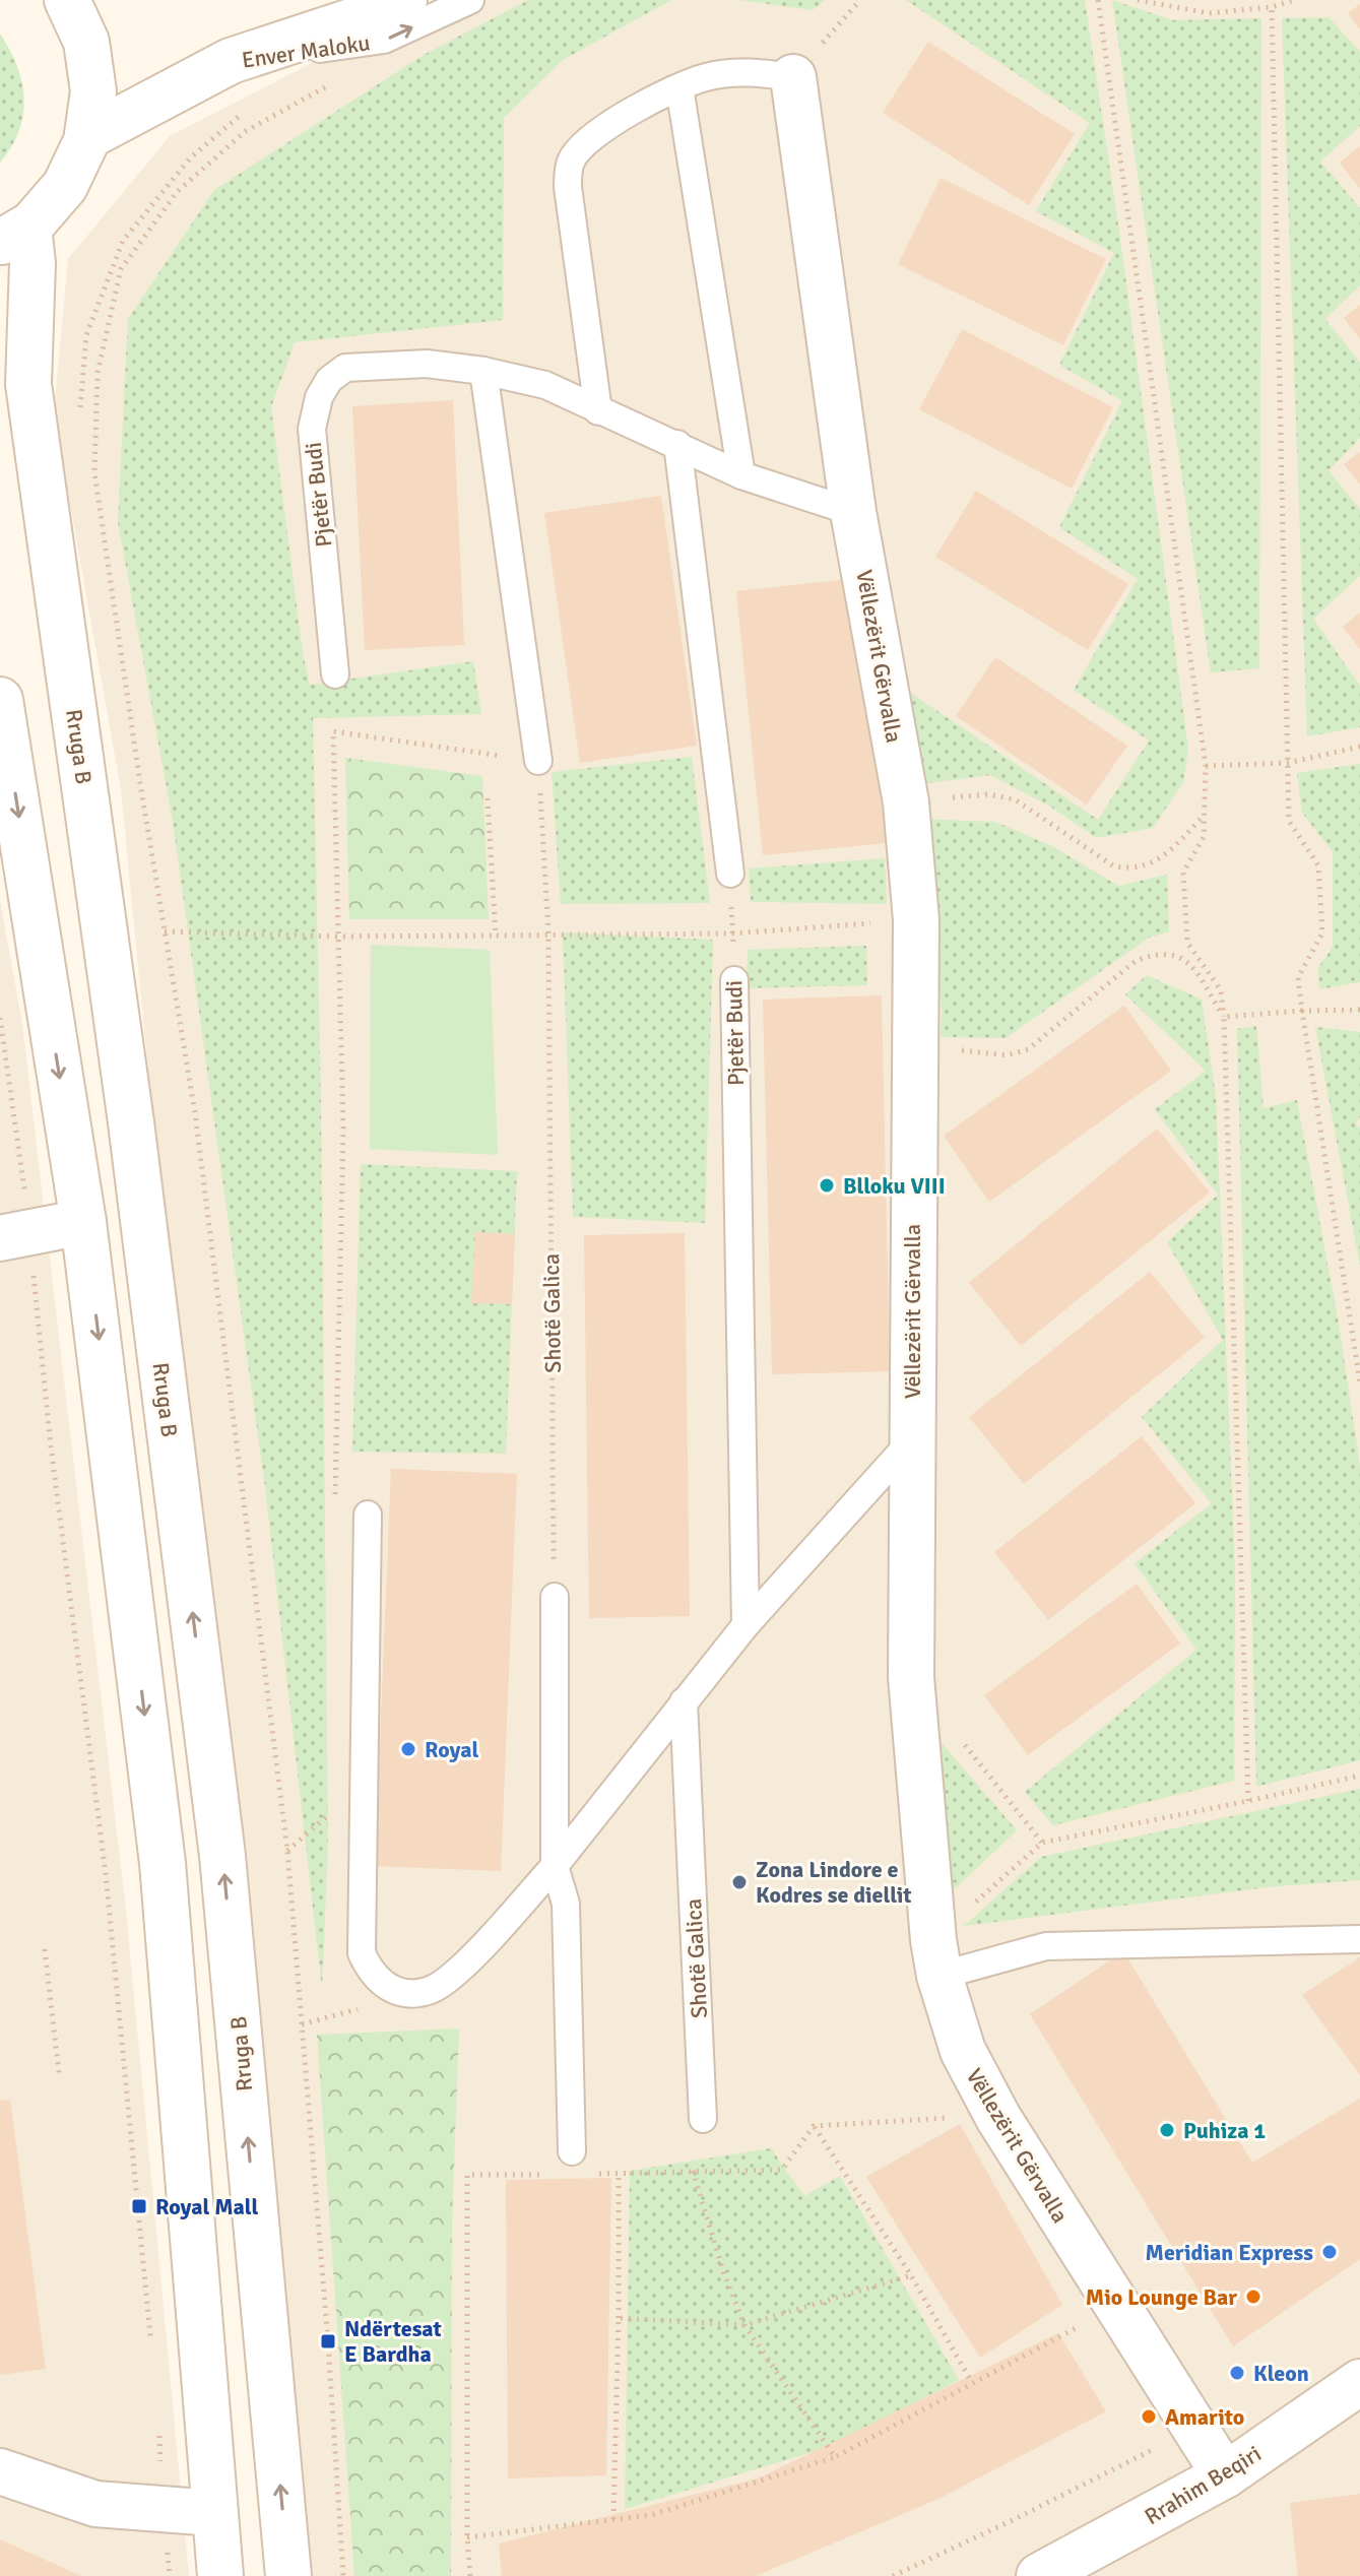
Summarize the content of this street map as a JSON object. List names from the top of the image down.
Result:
{
  "streets": {
    "main road": [
      "Enver Maloku",
      "Vëllezërit Gërvalla",
      "Rruga B",
      "Rrahim Beqiri"
    ],
    "lane": ["Pjetër Budi", "Shotë Galica"]
  },
  "crossings": [
    ["Pjetër Budi", "Vëllezërit Gërvalla"],
    ["Vëllezërit Gërvalla", "Rrahim Beqiri"]
  ],
  "places": {
    "other": [
      "Blloku VIII",
      "Royal",
      "Zona Lindore e Kodres se diellit",
      "Puhiza 1",
      "Meridian Express",
      "Mio Lounge Bar",
      "Kleon",
      "Amarito"
    ],
    "transit": ["Royal Mall", "Ndërtesat E Bardha"]
  }
}
